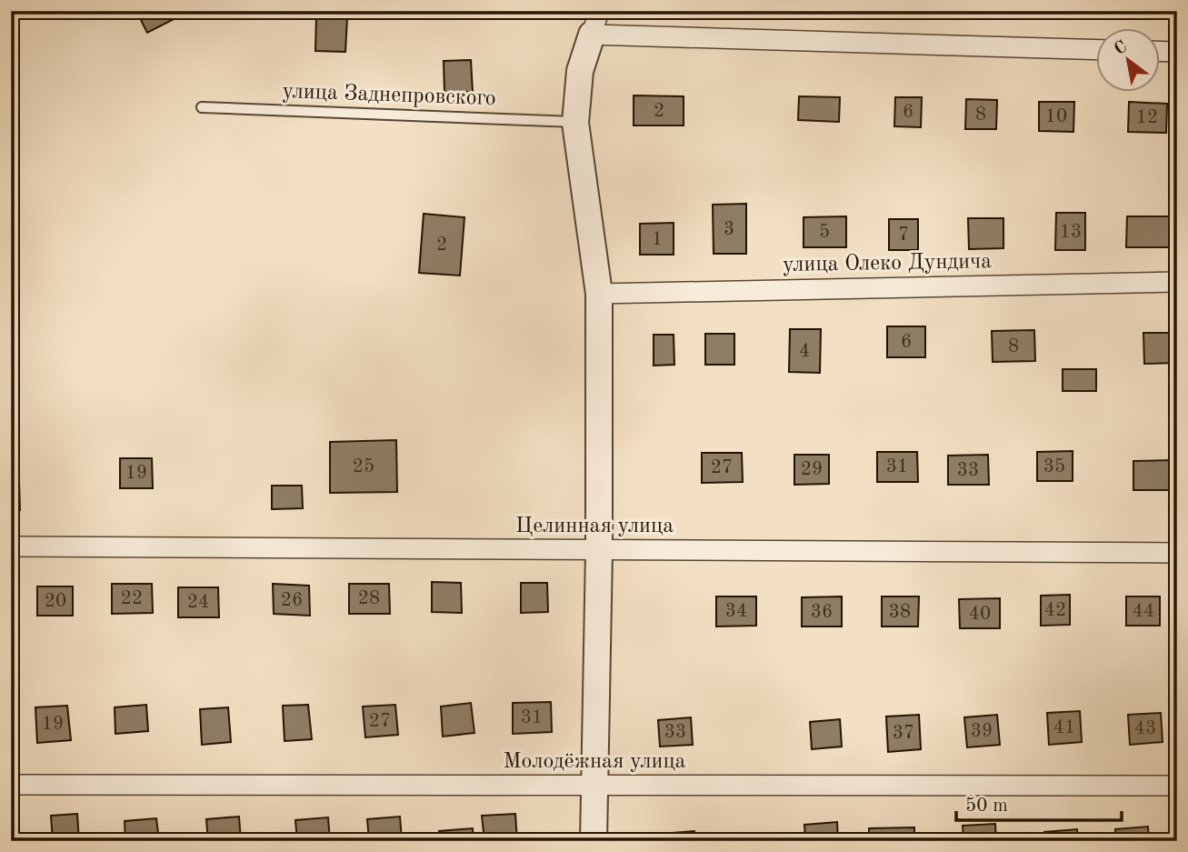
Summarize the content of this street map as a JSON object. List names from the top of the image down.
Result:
{
  "streets": {
    "street": ["улица Олеко Дундича", "Целинная улица", "Молодёжная улица"],
    "lane": ["улица Заднепровского"]
  },
  "house_numbers": [
    "2",
    "6",
    "8",
    "10",
    "12",
    "3",
    "5",
    "13",
    "7",
    "1",
    "2",
    "6",
    "8",
    "4",
    "25",
    "31",
    "35",
    "27",
    "29",
    "33",
    "19",
    "22",
    "28",
    "26",
    "20",
    "24",
    "42",
    "34",
    "44",
    "36",
    "38",
    "40",
    "31",
    "27",
    "19",
    "41",
    "43",
    "39",
    "33",
    "37"
  ],
  "scale_bar": "50 m",
  "north": "top left"
}
